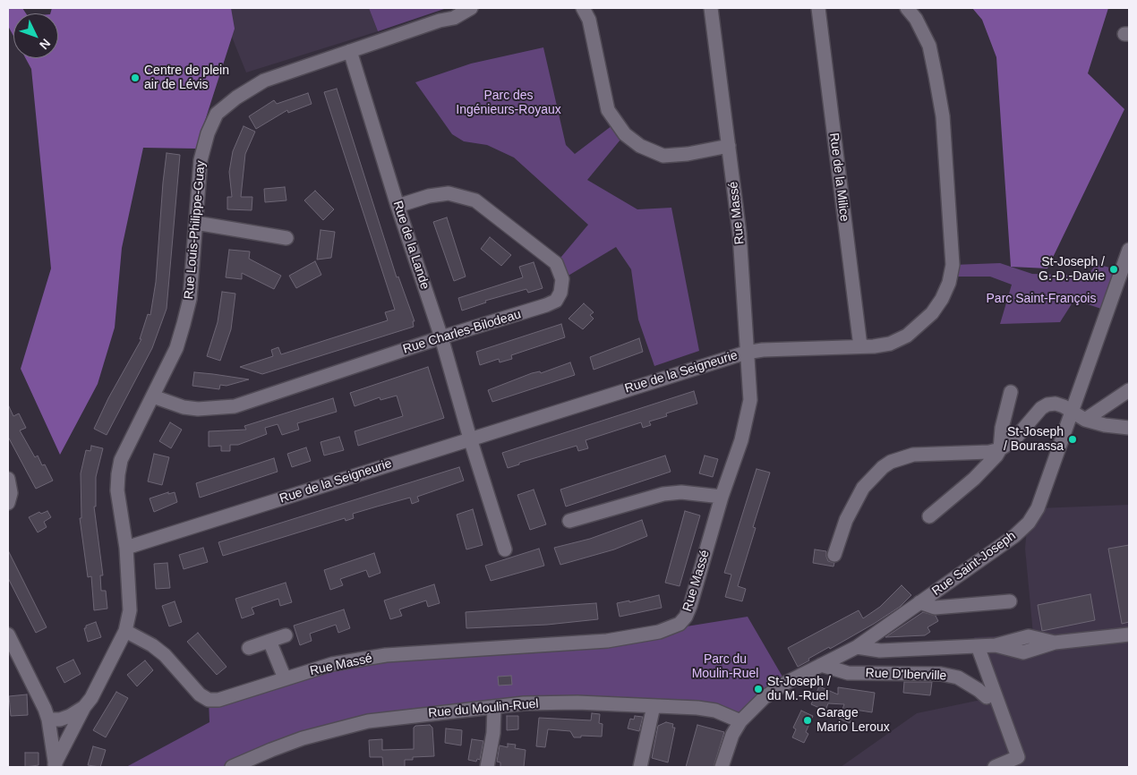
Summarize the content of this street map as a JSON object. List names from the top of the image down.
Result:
{
  "streets": {
    "street": [
      "Rue de la Milice",
      "Rue Massé",
      "Rue Louis-Philippe-Guay",
      "Rue de la Lande",
      "Rue Charles-Bilodeau",
      "Rue de la Seigneurie",
      "Rue Saint-Joseph",
      "Rue D'Iberville",
      "Rue du Moulin-Ruel"
    ]
  },
  "crossings": [
    ["Rue de la Milice", "Rue de la Seigneurie"],
    ["Rue Massé", "Rue Louis-Philippe-Guay"],
    ["Rue Massé", "Rue de la Seigneurie"],
    ["Rue Louis-Philippe-Guay", "Rue de la Lande"],
    ["Rue Louis-Philippe-Guay", "Rue Charles-Bilodeau"],
    ["Rue Louis-Philippe-Guay", "Rue de la Seigneurie"],
    ["Rue de la Lande", "Rue Charles-Bilodeau"],
    ["Rue de la Lande", "Rue de la Seigneurie"],
    ["Rue Saint-Joseph", "Rue D'Iberville"],
    ["Rue Saint-Joseph", "Rue du Moulin-Ruel"]
  ],
  "parks": ["Parc des Ingénieurs-Royaux", "Parc Saint-François", "Parc du Moulin-Ruel"],
  "places": [
    "Centre de plein air de Lévis",
    "St-Joseph / G.-D.-Davie",
    "St-Joseph / Bourassa",
    "St-Joseph / du M.-Ruel",
    "Garage Mario Leroux"
  ],
  "north": "bottom right"
}
